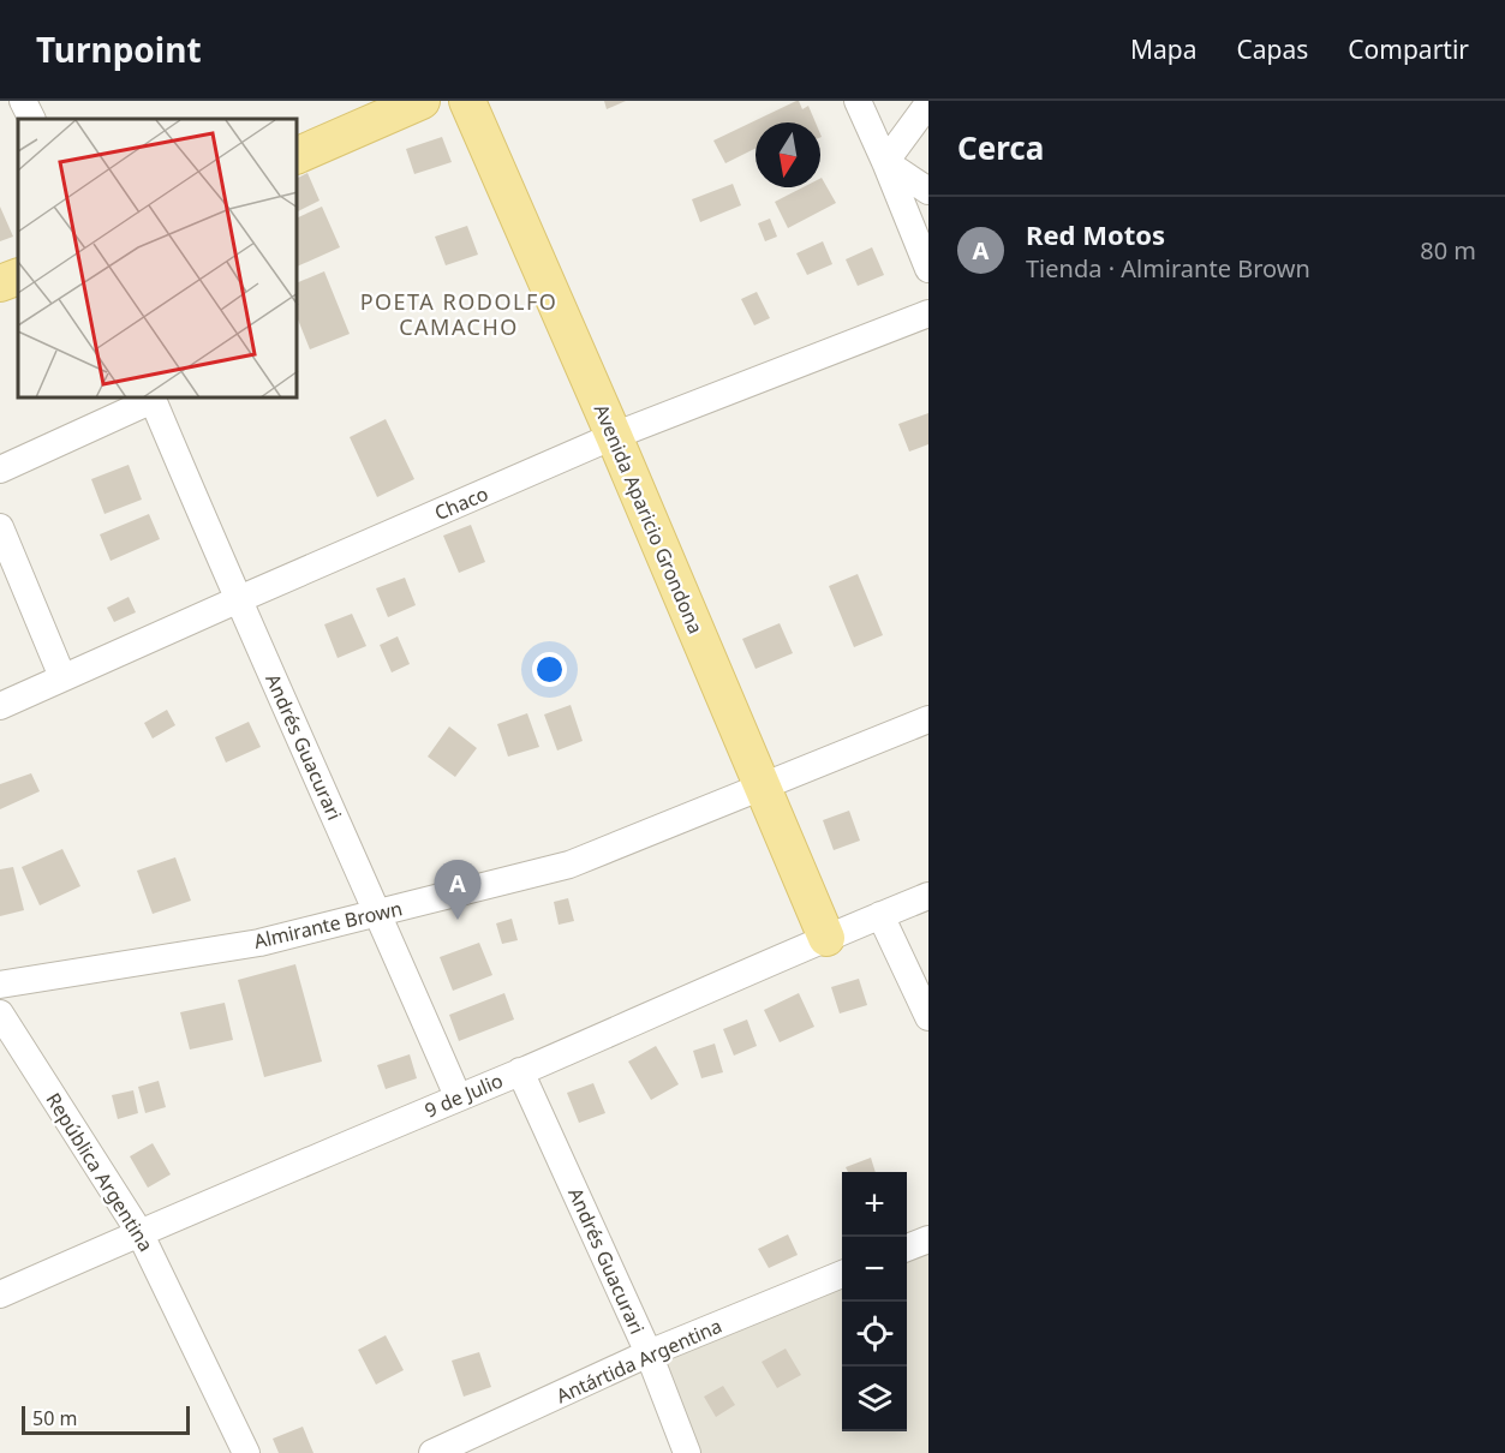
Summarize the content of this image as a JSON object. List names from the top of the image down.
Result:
{
  "streets": {
    "main road": ["Avenida Aparicio Grondona"],
    "street": [
      "Chaco",
      "Andrés Guacurari",
      "Almirante Brown",
      "9 de Julio",
      "República Argentina",
      "Antártida Argentina"
    ]
  },
  "crossings": [
    ["Chaco", "Avenida Aparicio Grondona"],
    ["Chaco", "Andrés Guacurari"],
    ["Avenida Aparicio Grondona", "Almirante Brown"],
    ["Avenida Aparicio Grondona", "9 de Julio"],
    ["Andrés Guacurari", "Almirante Brown"],
    ["Andrés Guacurari", "9 de Julio"],
    ["Andrés Guacurari", "Antártida Argentina"],
    ["9 de Julio", "República Argentina"]
  ],
  "districts": ["POETA RODOLFO CAMACHO"],
  "scale_bar": "50 m",
  "north": "bottom",
  "page": {
    "header": "Turnpoint",
    "nav": ["Mapa", "Capas", "Compartir"],
    "heading": "Cerca",
    "list": [
      {
        "mark": "A",
        "name": "Red Motos",
        "note": "Tienda · Almirante Brown",
        "value": "80 m"
      }
    ],
    "pins": "A",
    "map_buttons": ["+", "−"],
    "scale": "50 m"
  }
}
